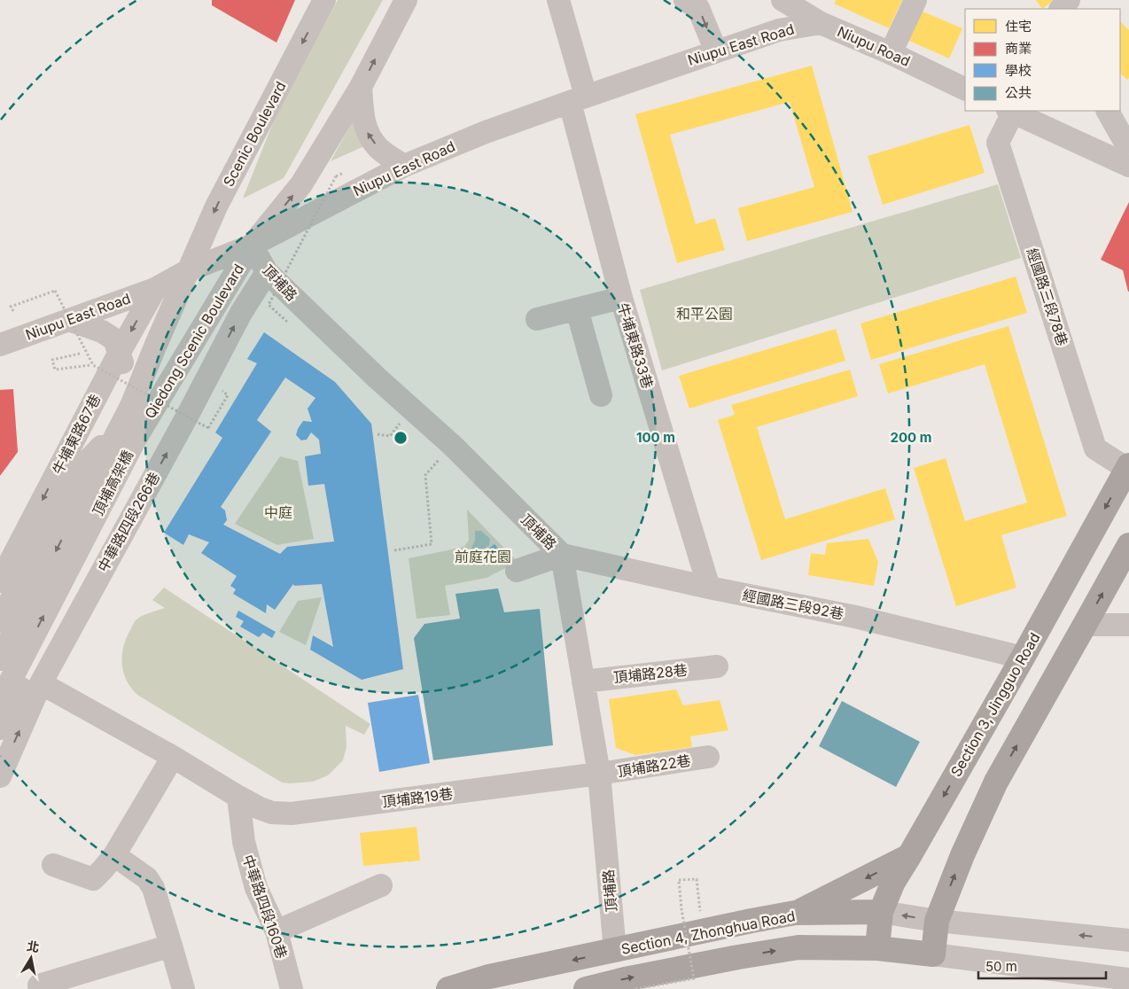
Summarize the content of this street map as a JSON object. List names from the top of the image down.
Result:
{
  "streets": {
    "main road": ["Section 3, Jingguo Road", "Section 4, Zhonghua Road"],
    "street": [
      "Niupu East Road",
      "Niupu Road",
      "Scenic Boulevard",
      "頂埔路",
      "經國路三段78巷",
      "Qiedong Scenic Boulevard",
      "牛埔東路33巷",
      "牛埔東路67巷",
      "頂埔高架橋",
      "中華路四段266巷",
      "經國路三段92巷",
      "頂埔路28巷",
      "頂埔路22巷",
      "頂埔路19巷",
      "中華路四段160巷"
    ]
  },
  "crossings": [
    ["Niupu East Road", "Niupu Road"],
    ["Niupu East Road", "Scenic Boulevard"],
    ["Niupu East Road", "頂埔路"],
    ["Niupu East Road", "Qiedong Scenic Boulevard"],
    ["Niupu East Road", "牛埔東路33巷"],
    ["Niupu East Road", "牛埔東路67巷"],
    ["Scenic Boulevard", "Qiedong Scenic Boulevard"],
    ["頂埔路", "Qiedong Scenic Boulevard"],
    ["頂埔路", "中華路四段266巷"],
    ["頂埔路", "經國路三段92巷"],
    ["頂埔路", "頂埔路28巷"],
    ["頂埔路", "頂埔路22巷"],
    ["頂埔路", "頂埔路19巷"],
    ["頂埔路", "Section 4, Zhonghua Road"],
    ["經國路三段78巷", "Section 3, Jingguo Road"],
    ["Qiedong Scenic Boulevard", "頂埔高架橋"],
    ["牛埔東路33巷", "經國路三段92巷"],
    ["中華路四段266巷", "頂埔路19巷"],
    ["經國路三段92巷", "Section 3, Jingguo Road"],
    ["Section 3, Jingguo Road", "Section 4, Zhonghua Road"],
    ["頂埔路22巷", "頂埔路19巷"],
    ["頂埔路19巷", "中華路四段160巷"]
  ],
  "one_way": ["牛埔東路67巷", "中華路四段266巷"],
  "parks": ["和平公園", "中庭", "前庭花園"],
  "legend": [
    "住宅",
    "商業",
    "學校",
    "公共"
  ],
  "scale_bar": "50 m",
  "north": "top",
  "rings": ["100 m", "200 m"]
}
